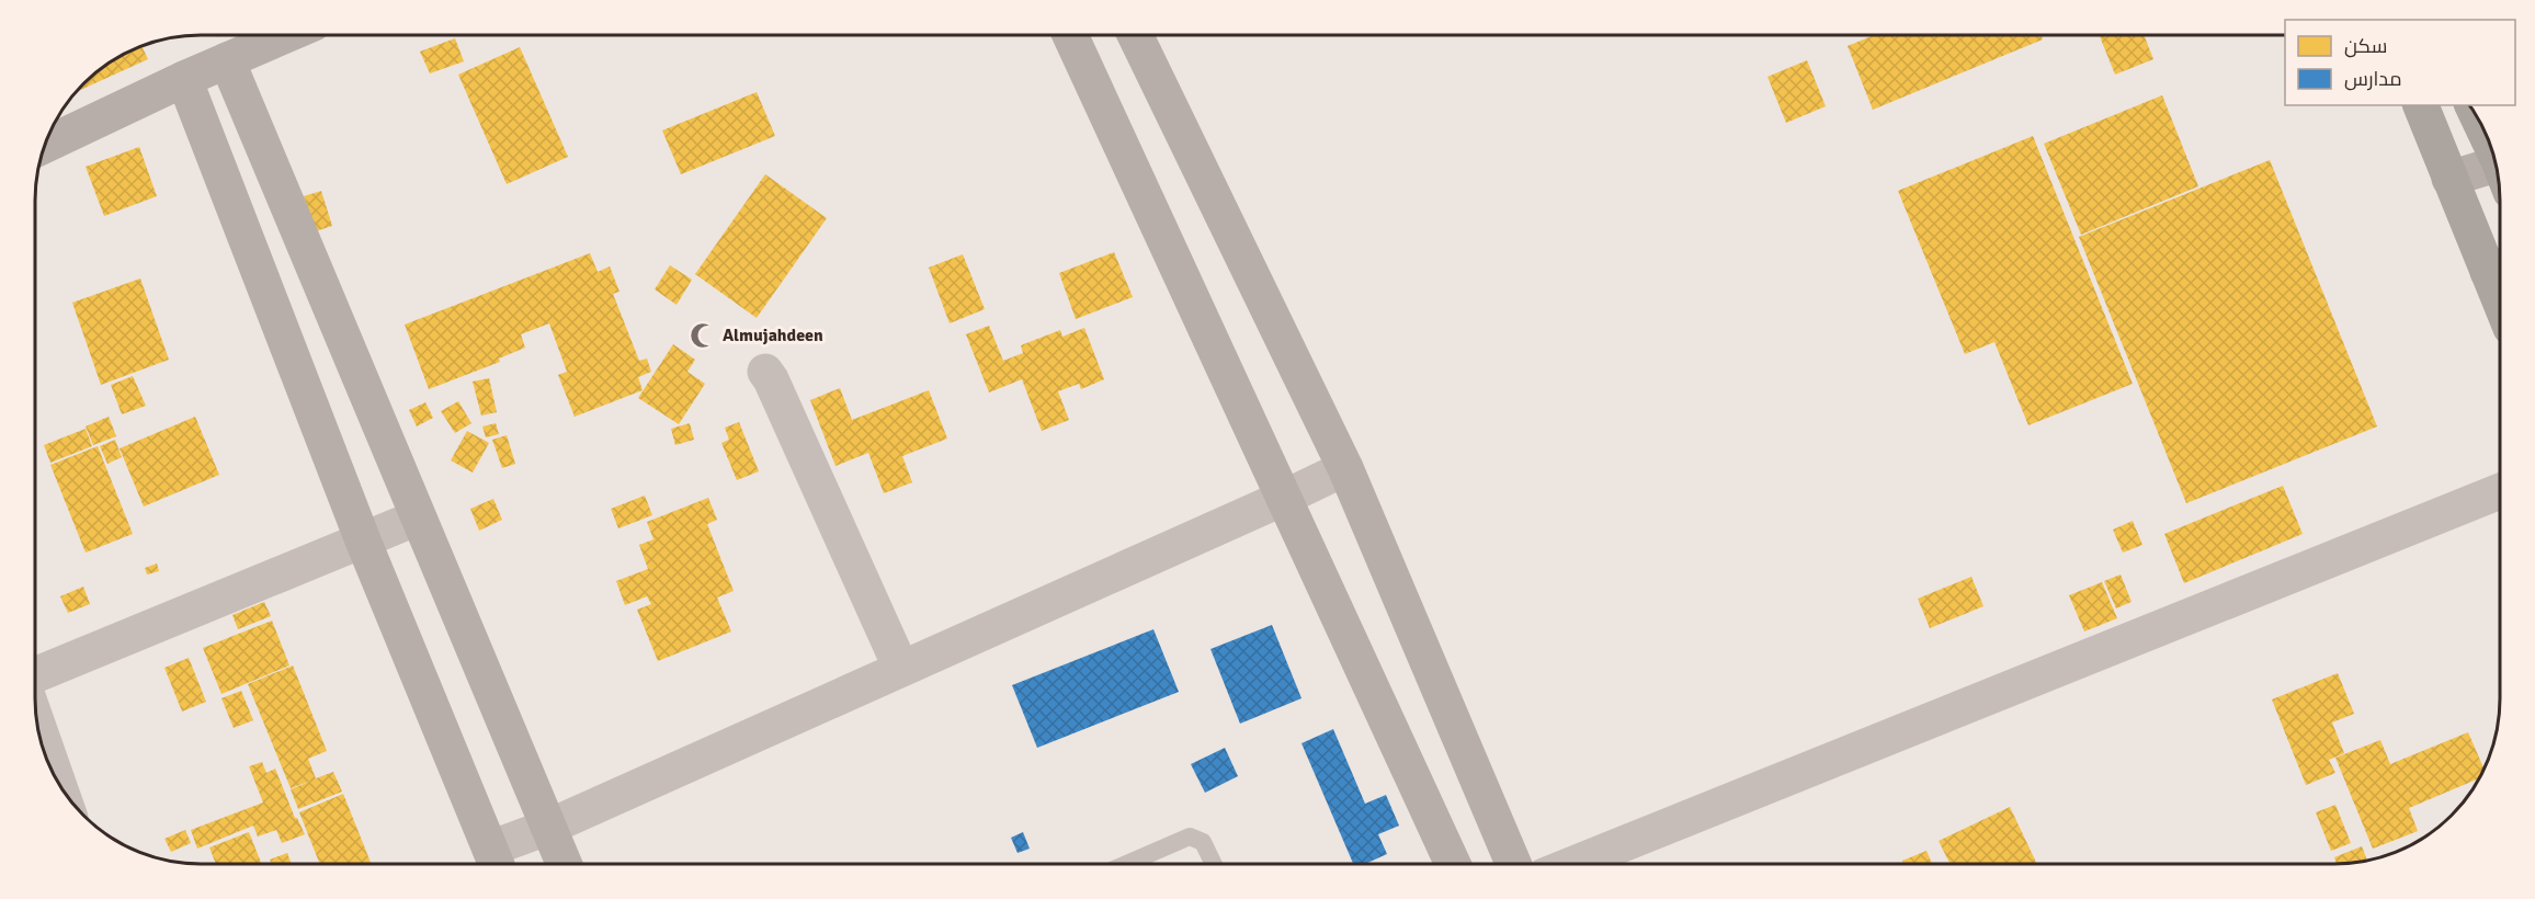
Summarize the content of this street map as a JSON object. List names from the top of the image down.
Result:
{
  "places": {
    "mosque": ["Almujahdeen"]
  },
  "legend": ["سكن", "مدارس"]
}
